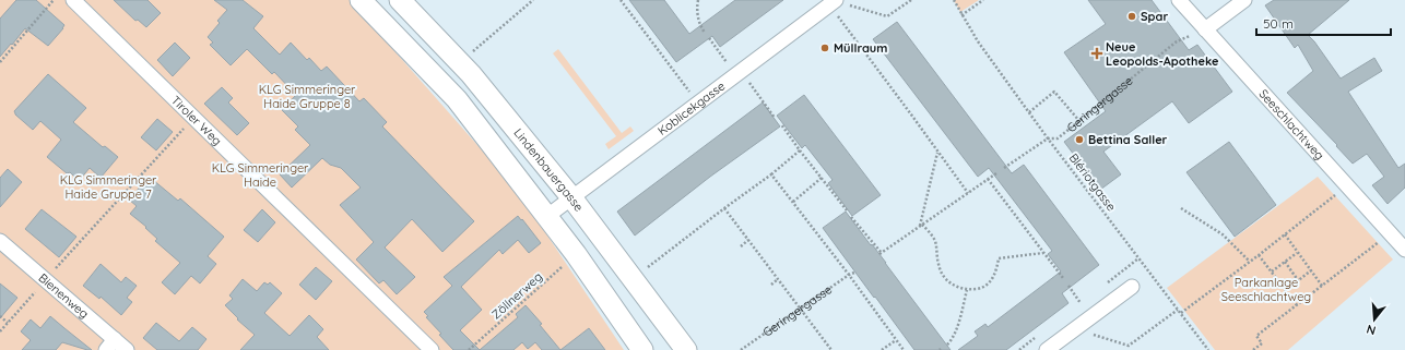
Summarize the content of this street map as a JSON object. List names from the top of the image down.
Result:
{
  "streets": {
    "street": [
      "Koblicekgasse",
      "Tiroler Weg",
      "Seeschlachtweg",
      "Lindenbauergasse",
      "Bienenweg"
    ],
    "path": ["Geringergasse", "Blériotgasse", "Zöllnerweg"]
  },
  "crossings": [
    ["Geringergasse", "Seeschlachtweg"],
    ["Geringergasse", "Blériotgasse"],
    ["Koblicekgasse", "Lindenbauergasse"]
  ],
  "parks": [
    "KLG Simmeringer Haide Gruppe 8",
    "KLG Simmeringer Haide",
    "KLG Simmeringer Haide Gruppe 7",
    "Parkanlage Seeschlachtweg"
  ],
  "places": {
    "other": ["Spar", "Müllraum", "Bettina Saller"],
    "health": ["Neue Leopolds-Apotheke"]
  },
  "scale_bar": "50 m",
  "north": "bottom"
}
